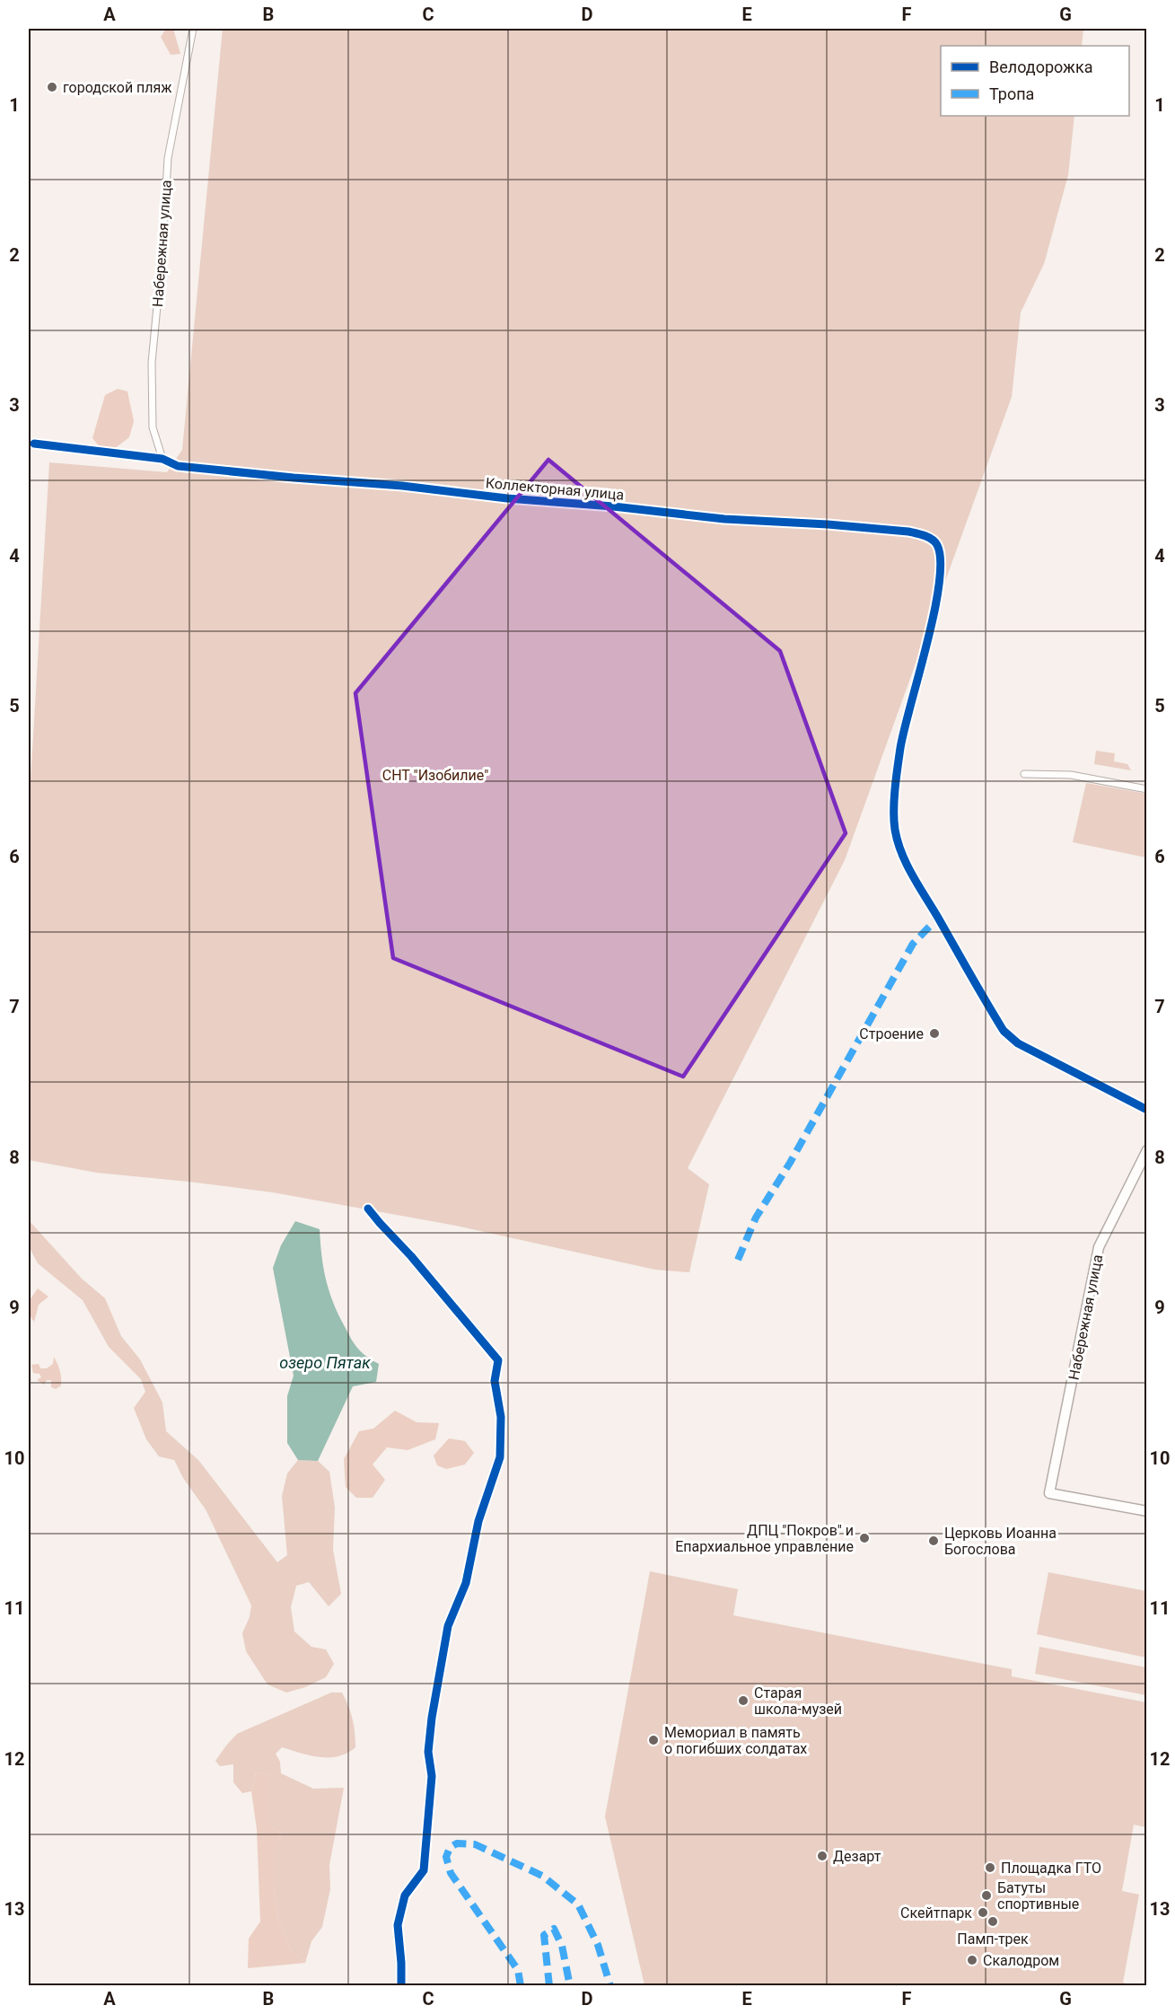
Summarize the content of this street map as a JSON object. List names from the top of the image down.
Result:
{
  "streets": {
    "street": ["Набережная улица", "Коллекторная улица"]
  },
  "crossings": [
    ["Набережная улица", "Коллекторная улица"]
  ],
  "water": ["озеро Пятак"],
  "parks": ["СНТ \"Изобилие\""],
  "places": [
    "городской пляж",
    "Строение",
    "ДПЦ \"Покров\" и Епархиальное управление",
    "Церковь Иоанна Богослова",
    "Старая школа-музей",
    "Мемориал в память о погибших солдатах",
    "Дезарт",
    "Площадка ГТО",
    "Батуты спортивные",
    "Скейтпарк",
    "Памп-трек",
    "Скалодром"
  ],
  "legend": ["Велодорожка", "Тропа"],
  "grid": {
    "columns": [
      "A",
      "B",
      "C",
      "D",
      "E",
      "F",
      "G"
    ],
    "rows": [
      "1",
      "2",
      "3",
      "4",
      "5",
      "6",
      "7",
      "8",
      "9",
      "10",
      "11",
      "12",
      "13"
    ]
  }
}
